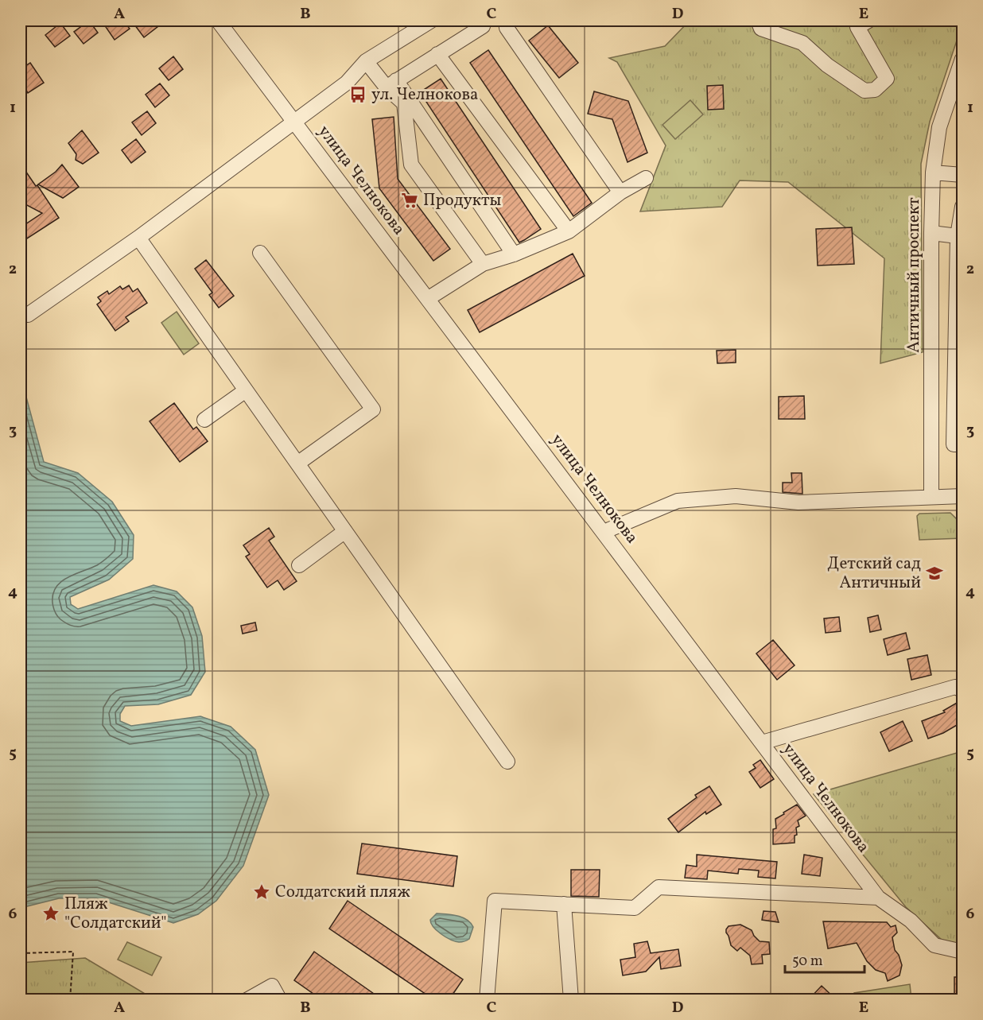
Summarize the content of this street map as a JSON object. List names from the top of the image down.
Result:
{
  "streets": {
    "street": ["улица Челнокова", "Античный проспект"]
  },
  "places": {
    "bus stop": ["ул. Челнокова"],
    "supermarket": ["Продукты"],
    "school or university": ["Детский сад Античный"],
    "place": ["Солдатский пляж", "Пляж \"Солдатский\""]
  },
  "scale_bar": "50 m",
  "grid": {
    "columns": [
      "A",
      "B",
      "C",
      "D",
      "E"
    ],
    "rows": [
      "1",
      "2",
      "3",
      "4",
      "5",
      "6"
    ]
  }
}
